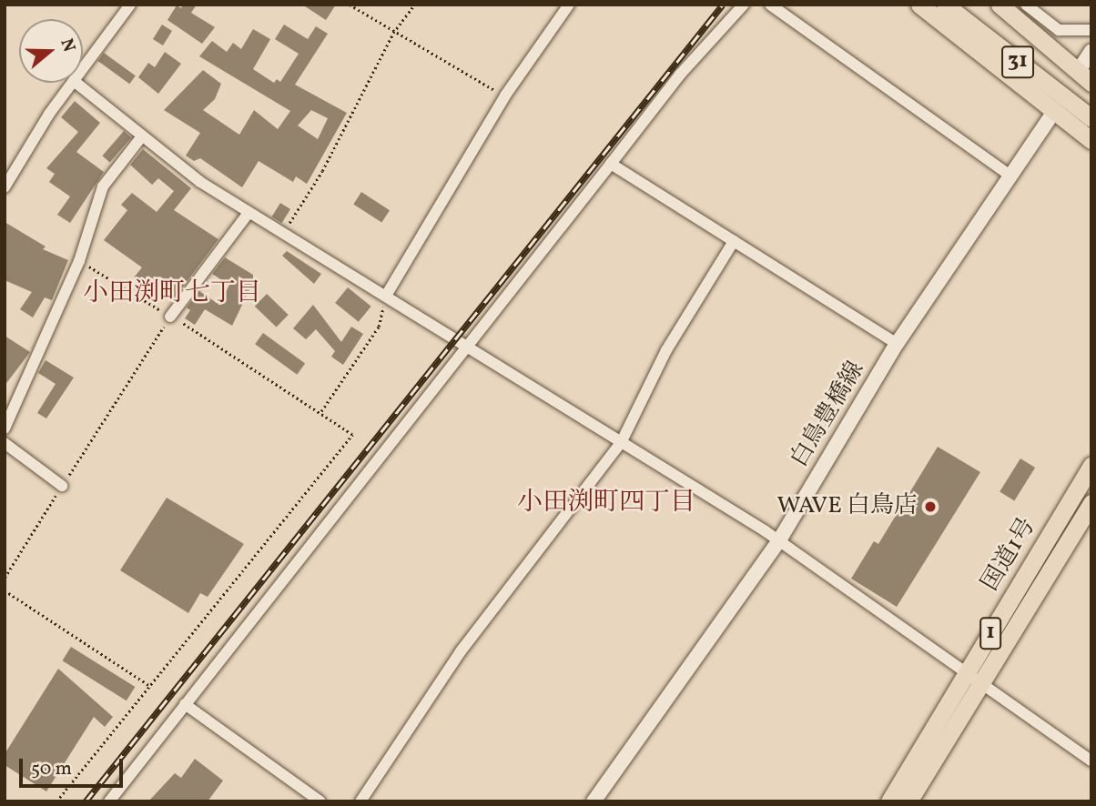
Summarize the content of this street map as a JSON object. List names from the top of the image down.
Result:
{
  "streets": {
    "main road": [
      "31",
      "白鳥豊橋線",
      "国道1号",
      "1"
    ]
  },
  "crossings": [
    ["31", "白鳥豊橋線"]
  ],
  "districts": ["小田渕町七丁目", "小田渕町四丁目"],
  "places": ["WAVE 白鳥店"],
  "scale_bar": "50 m",
  "north": "right"
}
